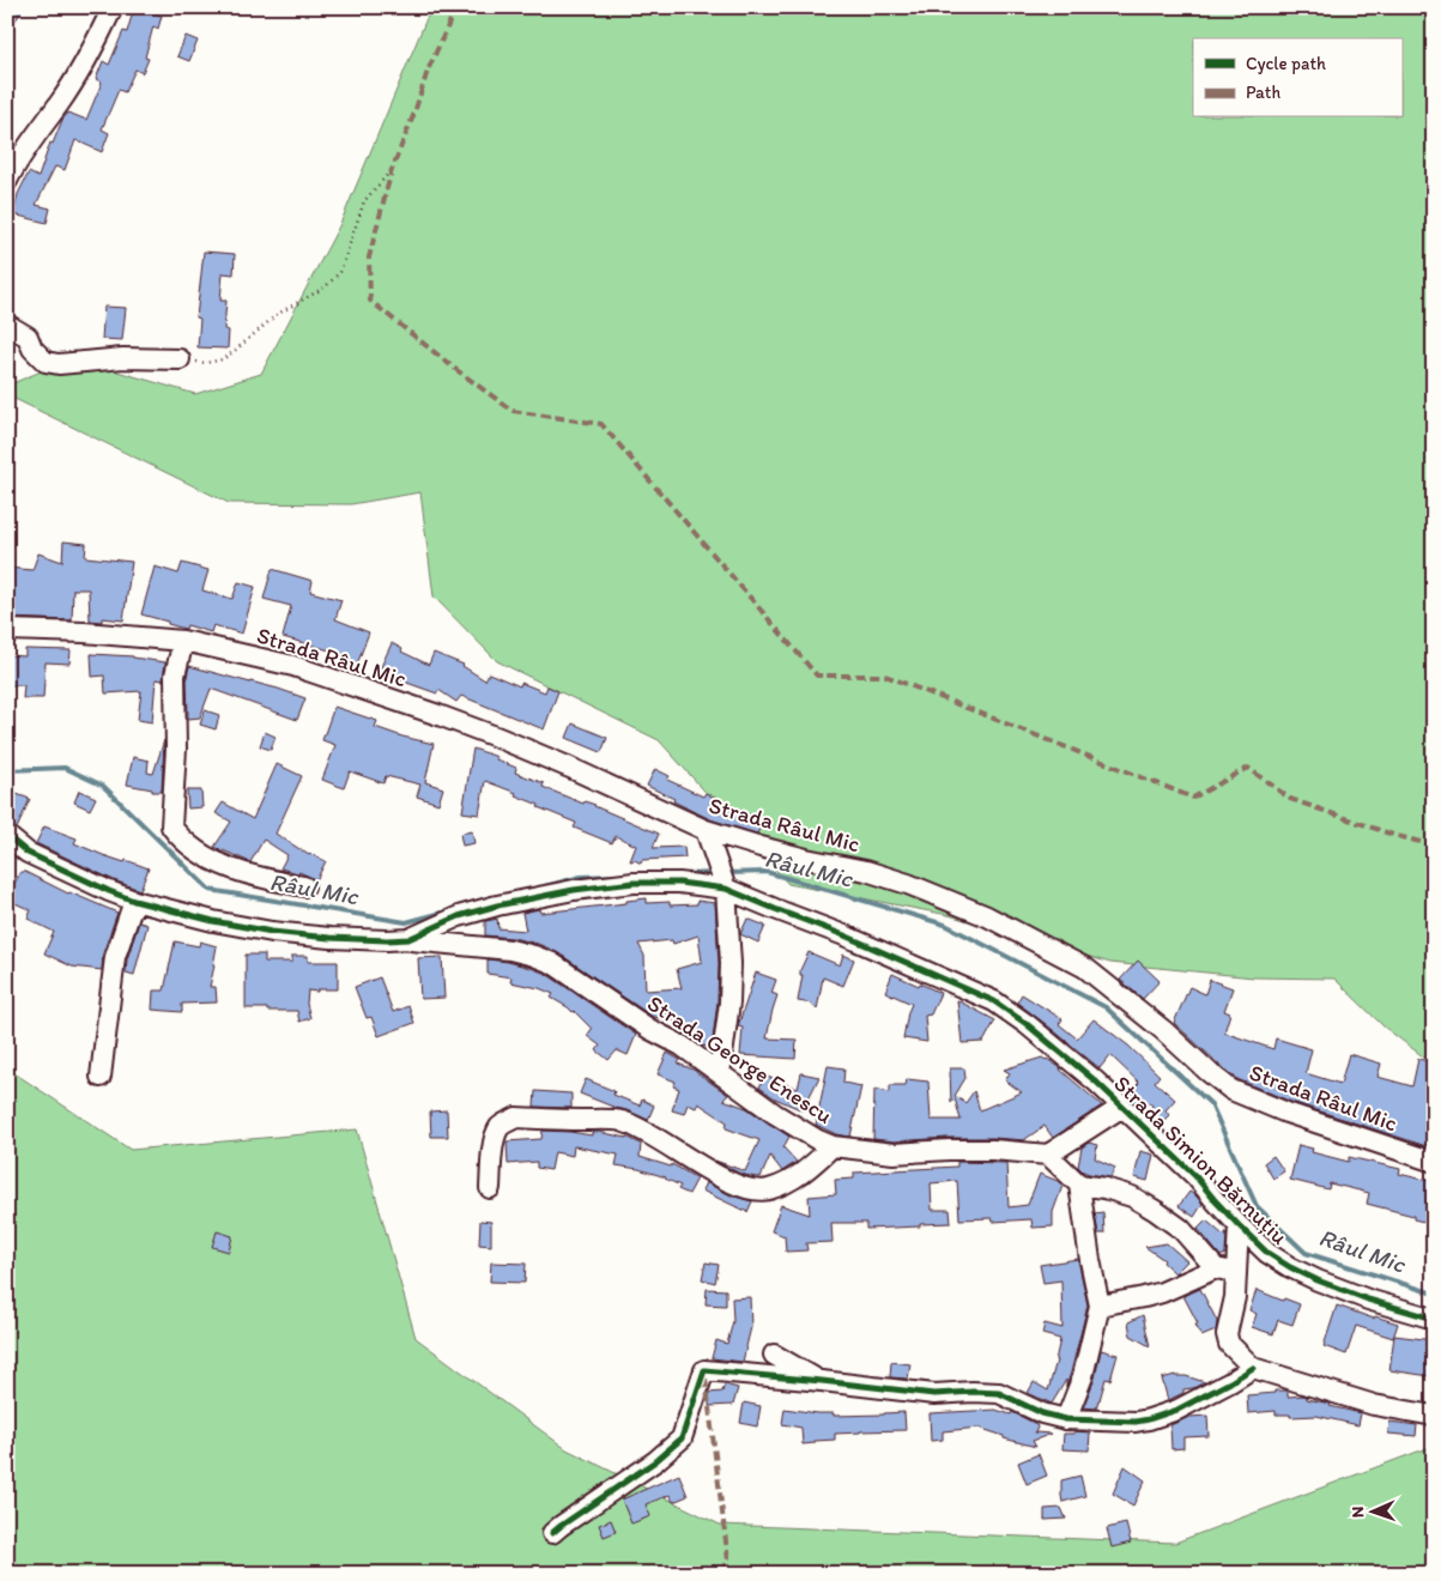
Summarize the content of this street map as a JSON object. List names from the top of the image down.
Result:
{
  "streets": {
    "street": ["Strada Râul Mic", "Strada George Enescu", "Strada Simion Bărnuțiu"]
  },
  "crossings": [
    ["Strada George Enescu", "Strada Simion Bărnuțiu"]
  ],
  "water": ["Râul Mic"],
  "legend": ["Cycle path", "Path"],
  "north": "left"
}
